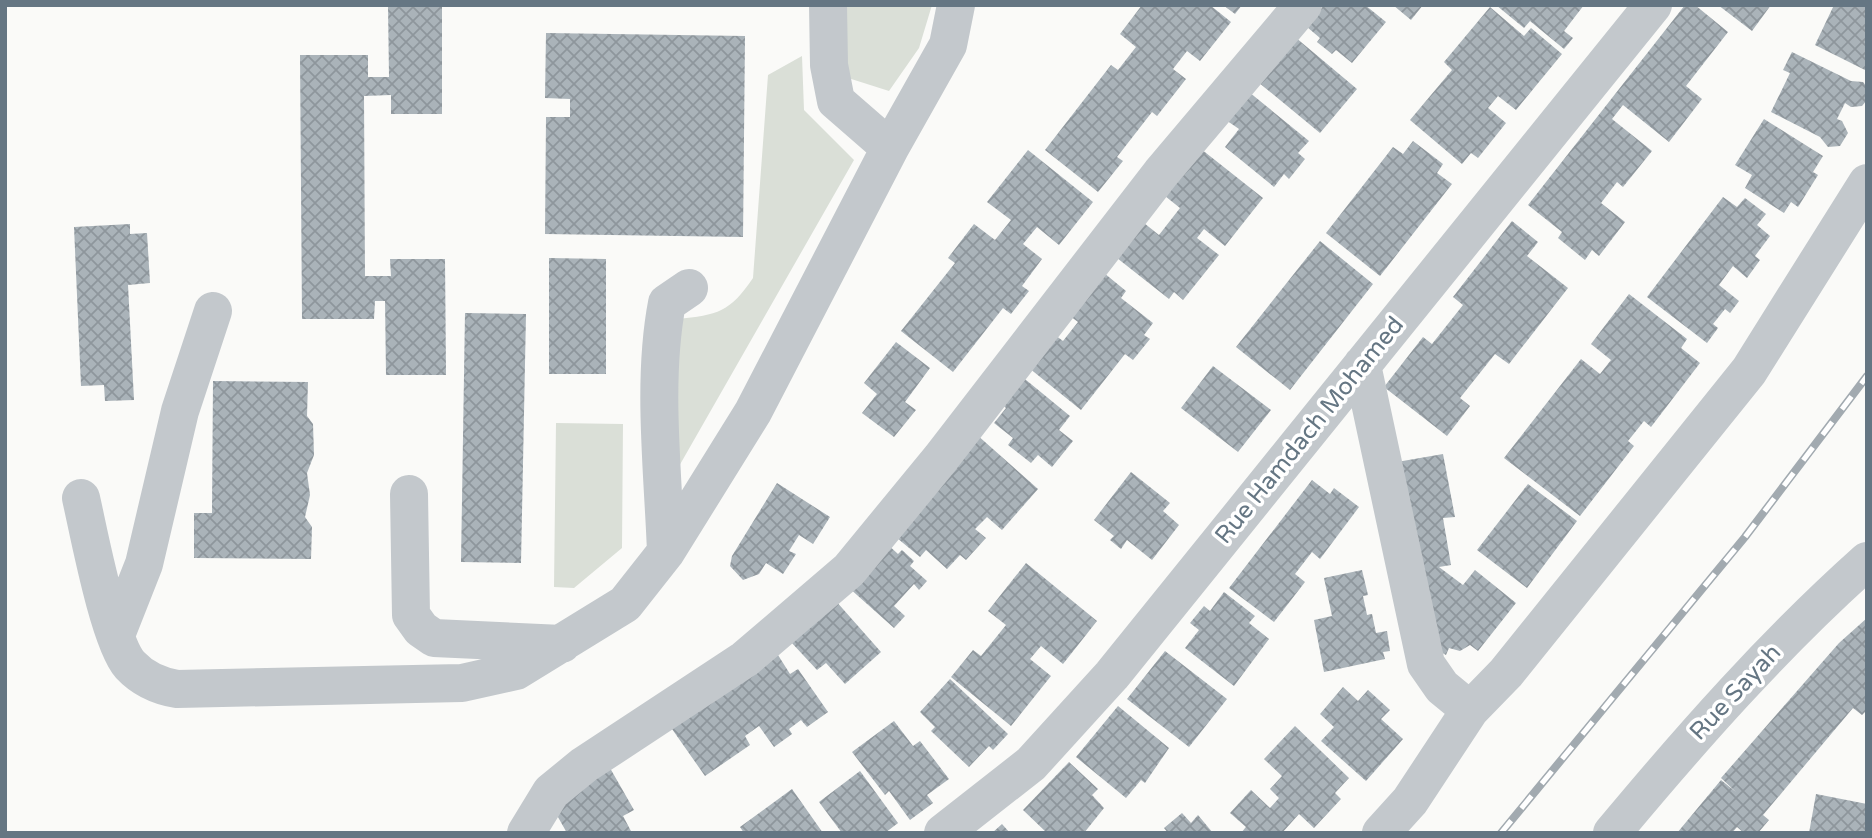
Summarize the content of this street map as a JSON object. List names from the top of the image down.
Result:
{
  "streets": {
    "street": ["Rue Hamdach Mohamed", "Rue Sayah"]
  }
}
